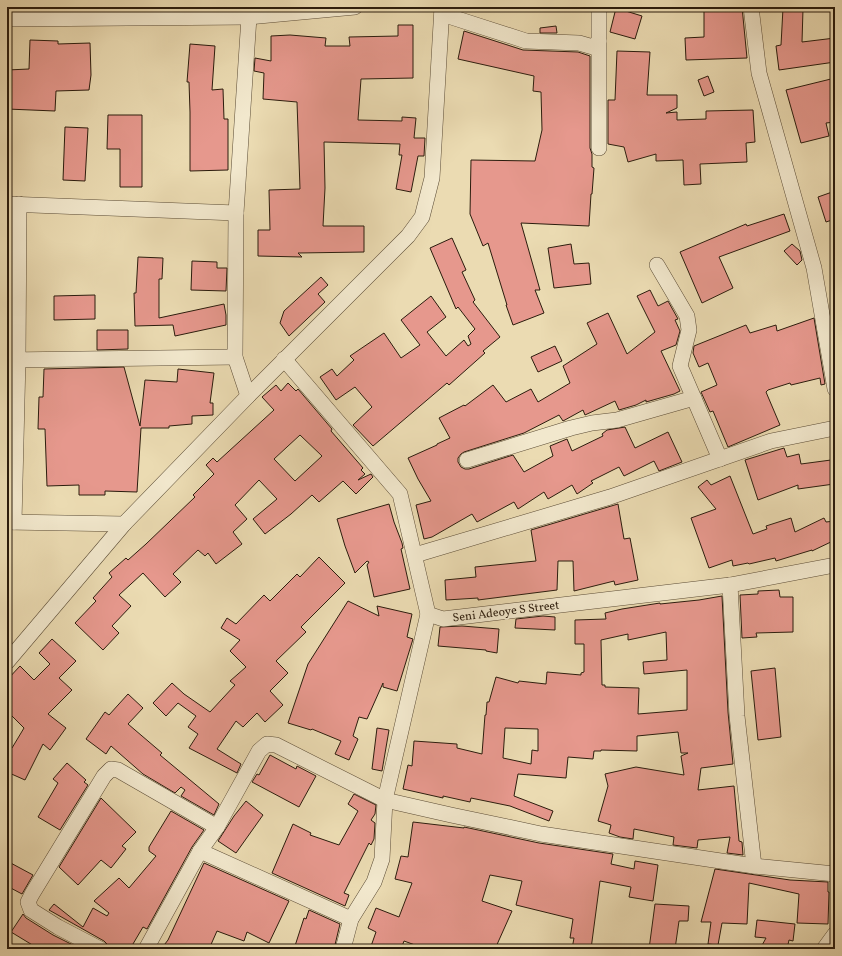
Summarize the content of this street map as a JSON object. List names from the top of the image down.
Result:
{
  "streets": {
    "street": ["Seni Adeoye S Street"]
  }
}
